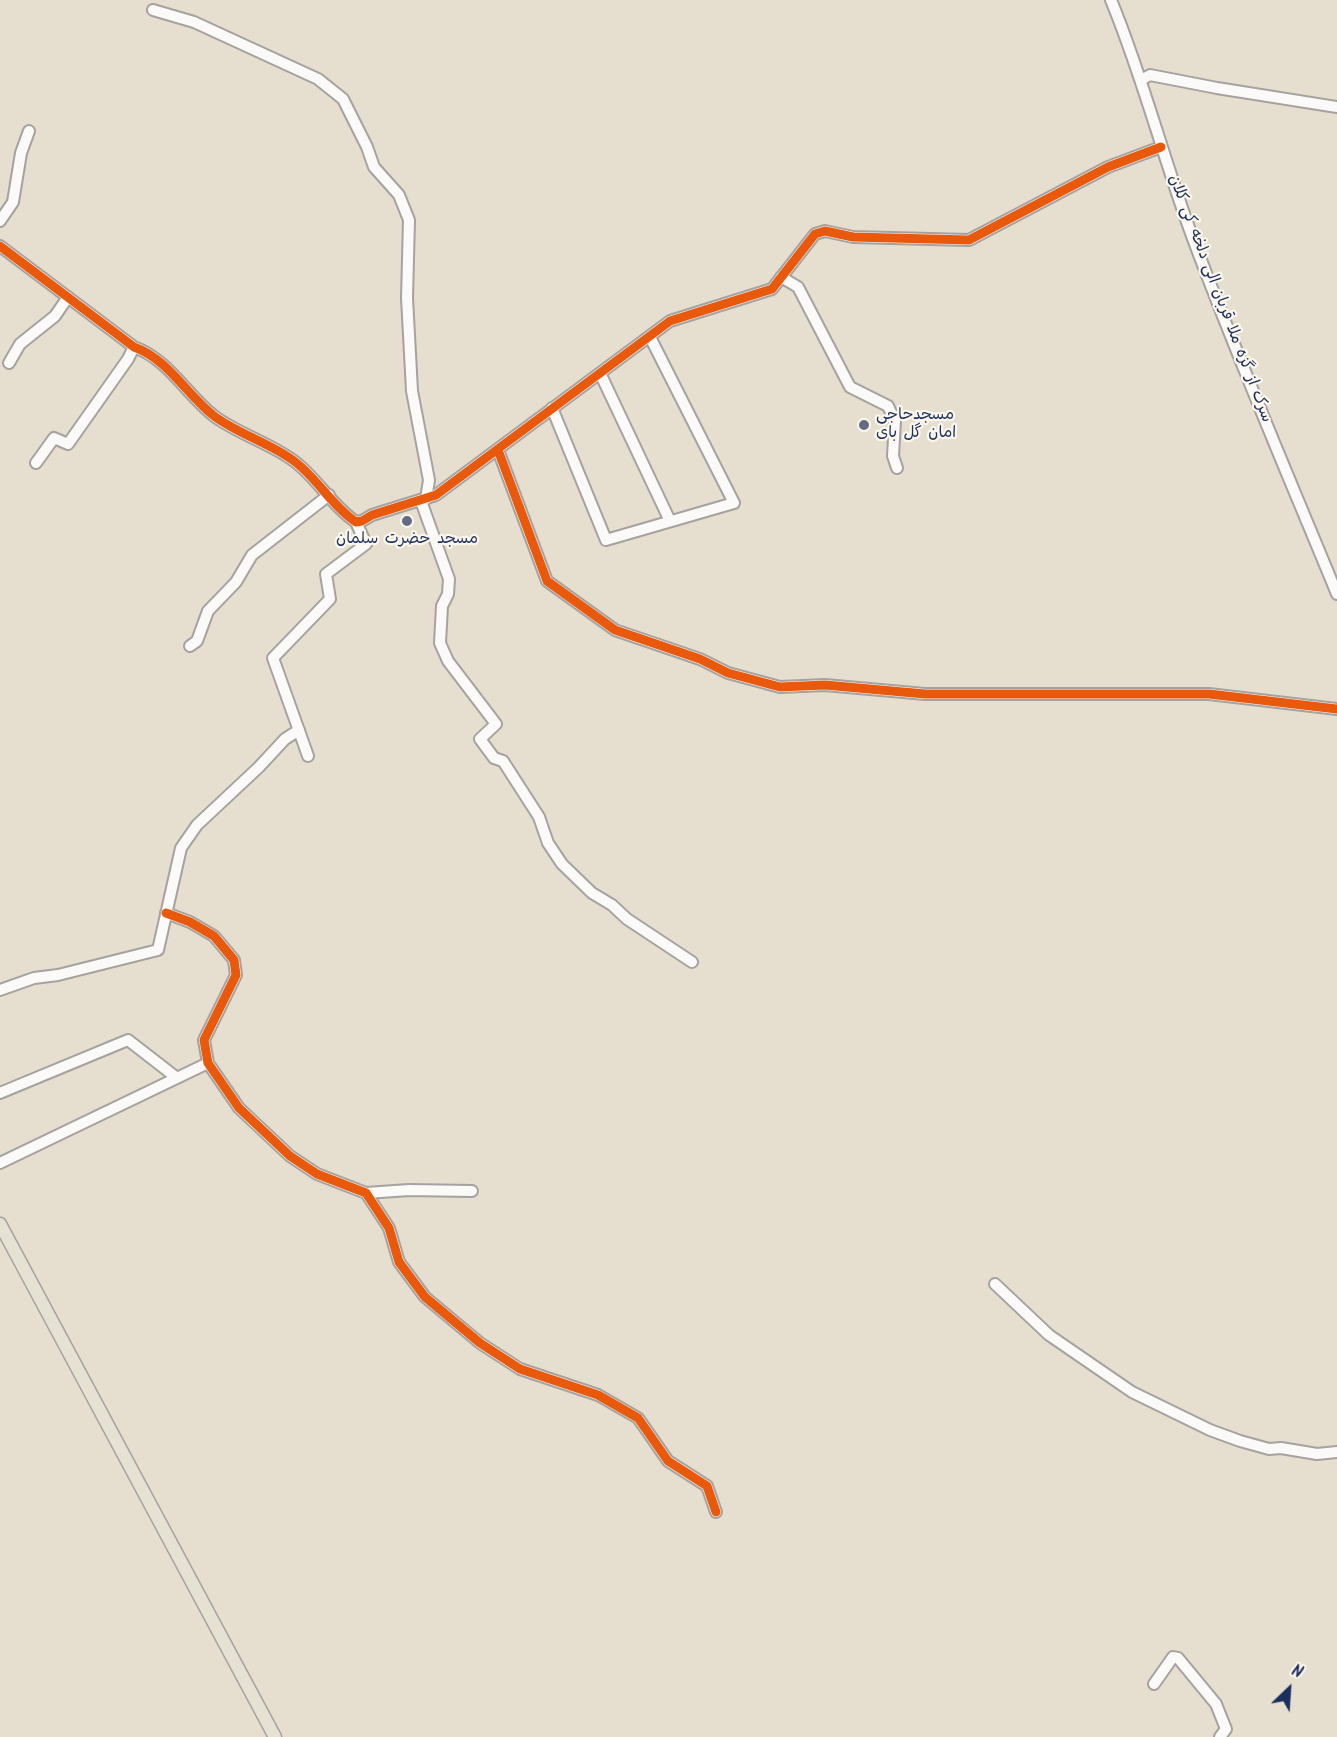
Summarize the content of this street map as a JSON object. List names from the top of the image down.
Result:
{
  "streets": {
    "street": ["سرک از گزه ملا قربان الی دلخه کی کلان"]
  },
  "places": ["مسجدحاجی امان گل بای", "مسجد حضرت سلمان"],
  "north": "top right"
}
